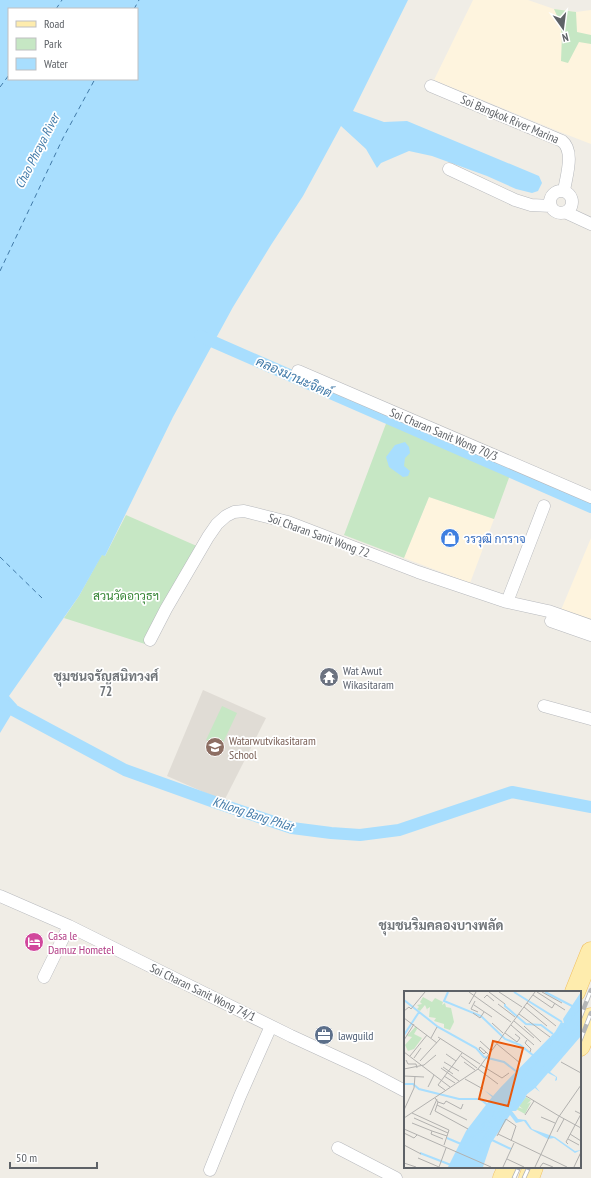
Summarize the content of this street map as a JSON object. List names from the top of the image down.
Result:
{
  "streets": {
    "street": [
      "Soi Bangkok River Marina",
      "Soi Charan Sanit Wong 70/3",
      "Soi Charan Sanit Wong 72",
      "Soi Charan Sanit Wong 74/1"
    ]
  },
  "districts": ["ชุมชนจรัญสนิทวงศ์ 72", "ชุมชนริมคลองบางพลัด"],
  "water": ["Chao Phraya River", "คลองมานะจิตต์", "Khlong Bang Phlat"],
  "parks": ["สวนวัดอาวุธฯ"],
  "places": {
    "shop": ["วรวุฒิ การาจ"],
    "temple": ["Wat Awut Wikasitaram"],
    "school or university": ["Watarwutvikasitaram School"],
    "hotel": ["Casa le Damuz Hometel"],
    "office": ["lawguild"]
  },
  "legend": ["Road", "Park", "Water"],
  "scale_bar": "50 m",
  "north": "bottom"
}
